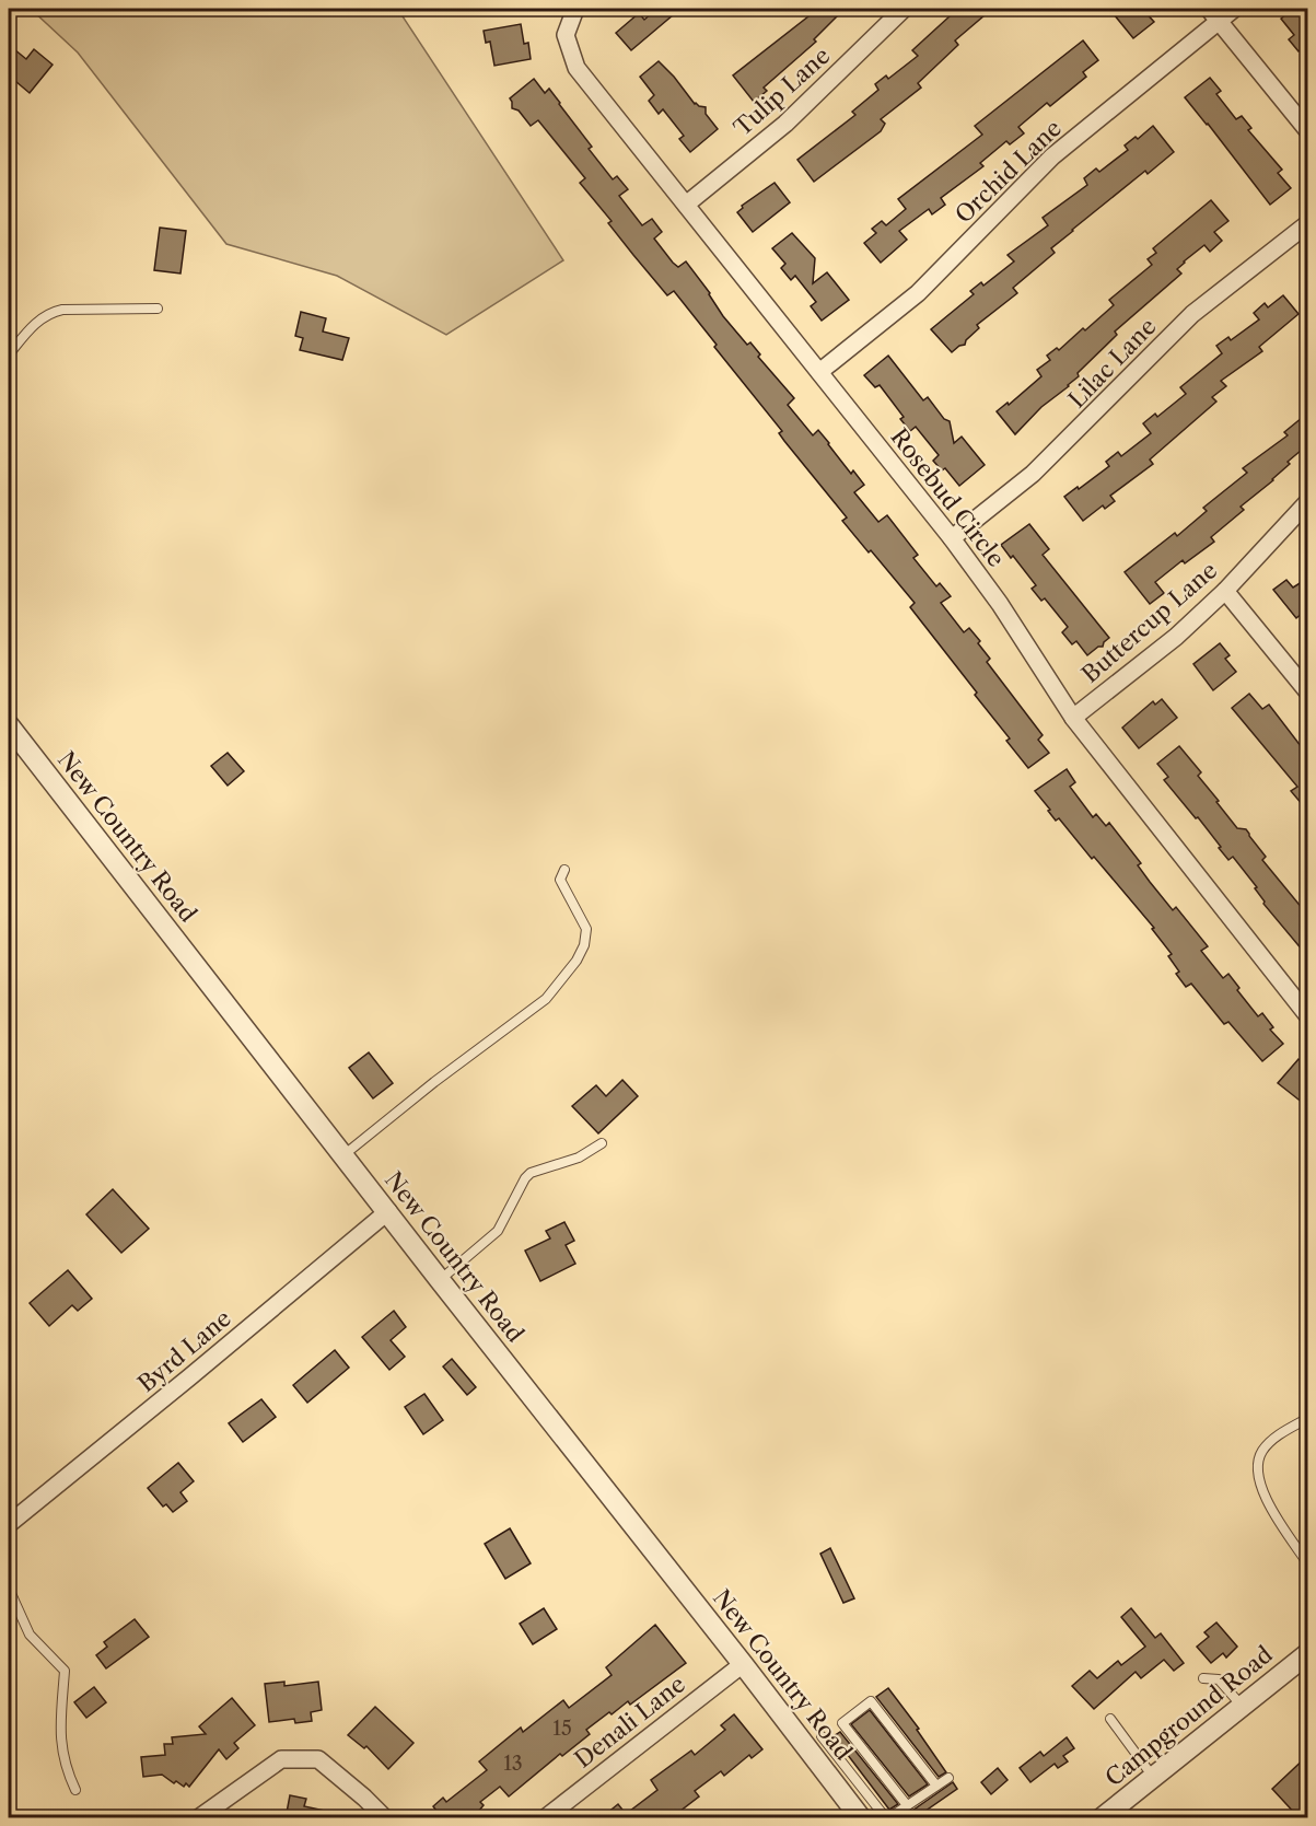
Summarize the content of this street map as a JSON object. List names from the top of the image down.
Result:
{
  "streets": {
    "street": [
      "Tulip Lane",
      "Orchid Lane",
      "Lilac Lane",
      "Rosebud Circle",
      "Buttercup Lane",
      "New Country Road",
      "Byrd Lane",
      "Campground Road",
      "Denali Lane"
    ]
  },
  "crossings": [
    ["Tulip Lane", "Rosebud Circle"],
    ["Orchid Lane", "Rosebud Circle"],
    ["Lilac Lane", "Rosebud Circle"],
    ["Rosebud Circle", "Buttercup Lane"],
    ["New Country Road", "Byrd Lane"],
    ["New Country Road", "Denali Lane"]
  ],
  "house_numbers": ["15", "13"]
}
